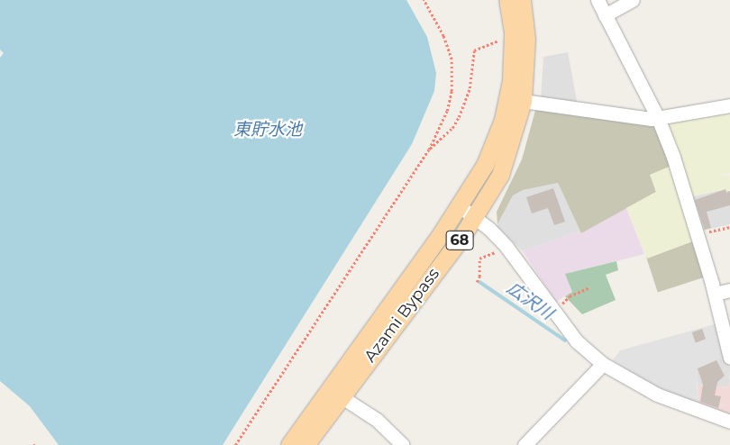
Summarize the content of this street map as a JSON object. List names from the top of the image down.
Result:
{
  "streets": {
    "main road": ["68", "Azami Bypass"]
  },
  "water": ["東貯水池", "広沢川"]
}
